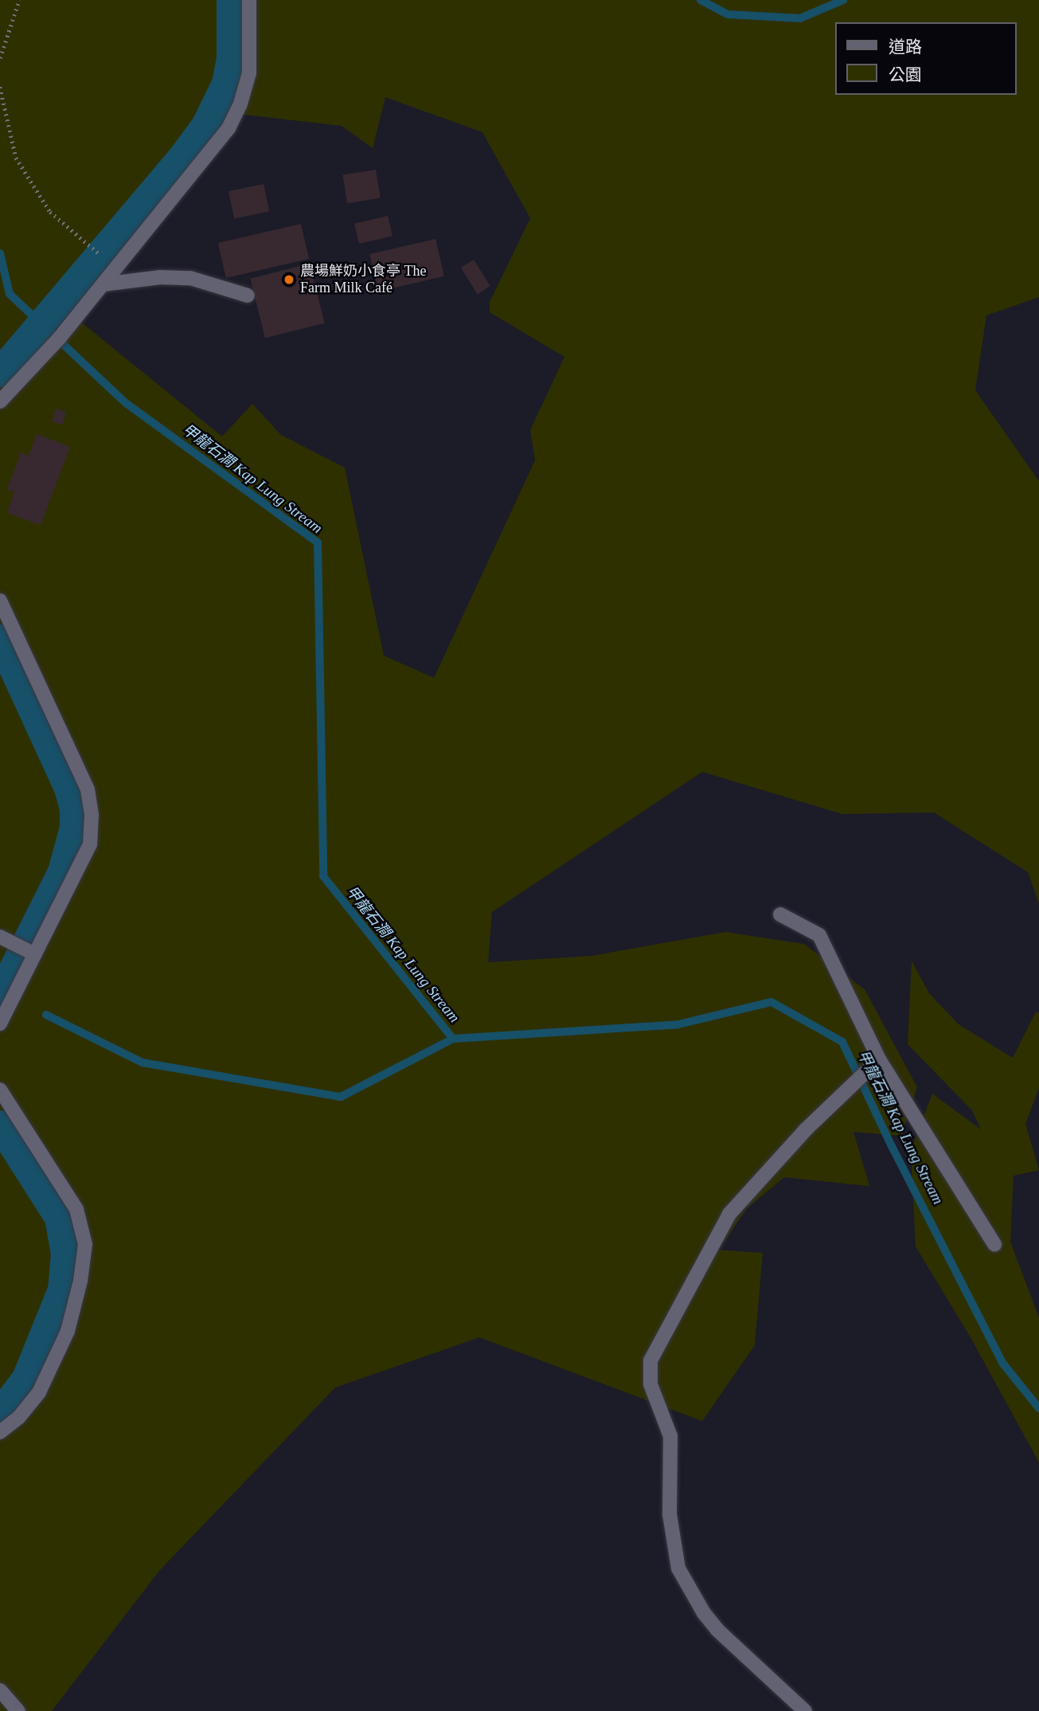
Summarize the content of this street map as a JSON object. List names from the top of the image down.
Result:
{
  "water": ["甲龍石澗 Kap Lung Stream"],
  "places": ["農場鮮奶小食亭 The Farm Milk Café"],
  "legend": ["道路", "公園"]
}
